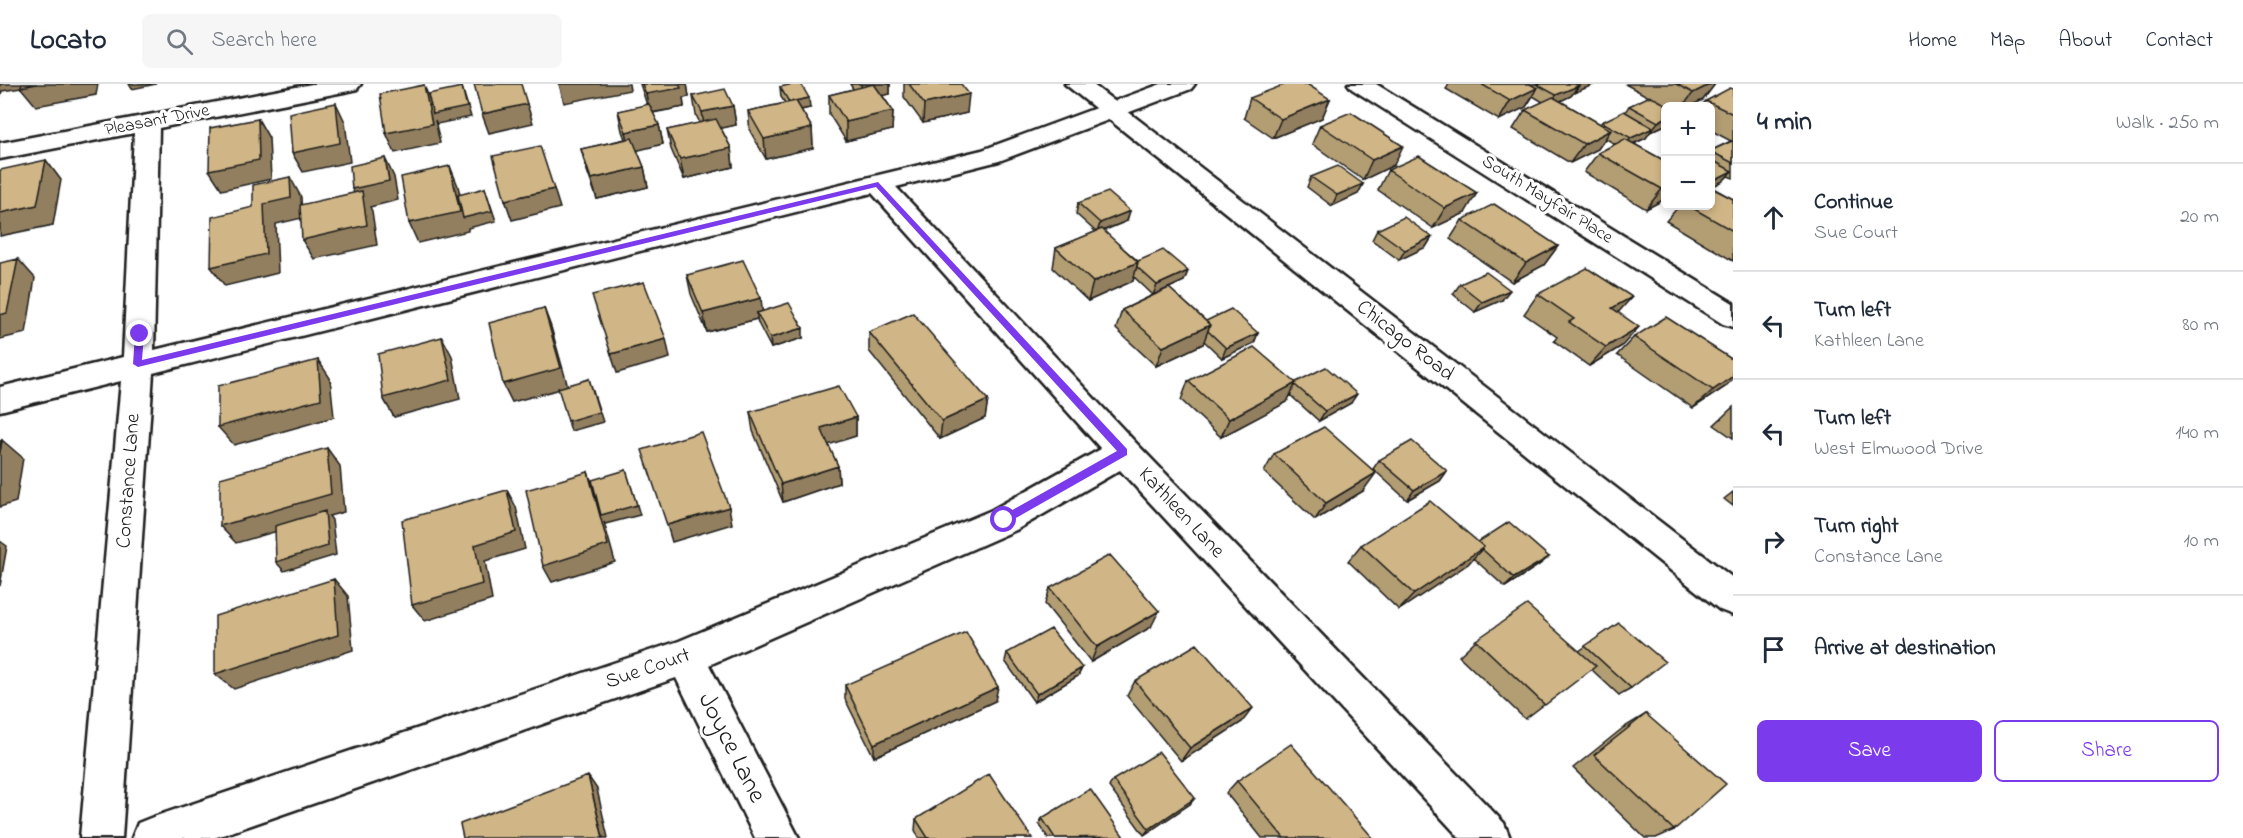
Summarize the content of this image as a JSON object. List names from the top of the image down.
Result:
{
  "streets": {
    "street": [
      "Pleasant Drive",
      "South Mayfair Place",
      "Chicago Road",
      "Constance Lane",
      "Kathleen Lane",
      "Sue Court",
      "Joyce Lane"
    ]
  },
  "crossings": [
    ["Pleasant Drive", "Constance Lane"],
    ["Kathleen Lane", "Sue Court"],
    ["Sue Court", "Joyce Lane"]
  ],
  "page": {
    "header": "Locato",
    "search": "Search here",
    "nav": [
      "Home",
      "Map",
      "About",
      "Contact"
    ],
    "heading": ["4 min", "Walk · 250 m"],
    "map_buttons": ["+", "−"],
    "list": [
      ["Continue", "Sue Court", "20 m"],
      ["Turn left", "Kathleen Lane", "80 m"],
      ["Turn left", "West Elmwood Drive", "140 m"],
      ["Turn right", "Constance Lane", "10 m"],
      "Arrive at destination"
    ],
    "buttons": ["Save", "Share"]
  }
}
